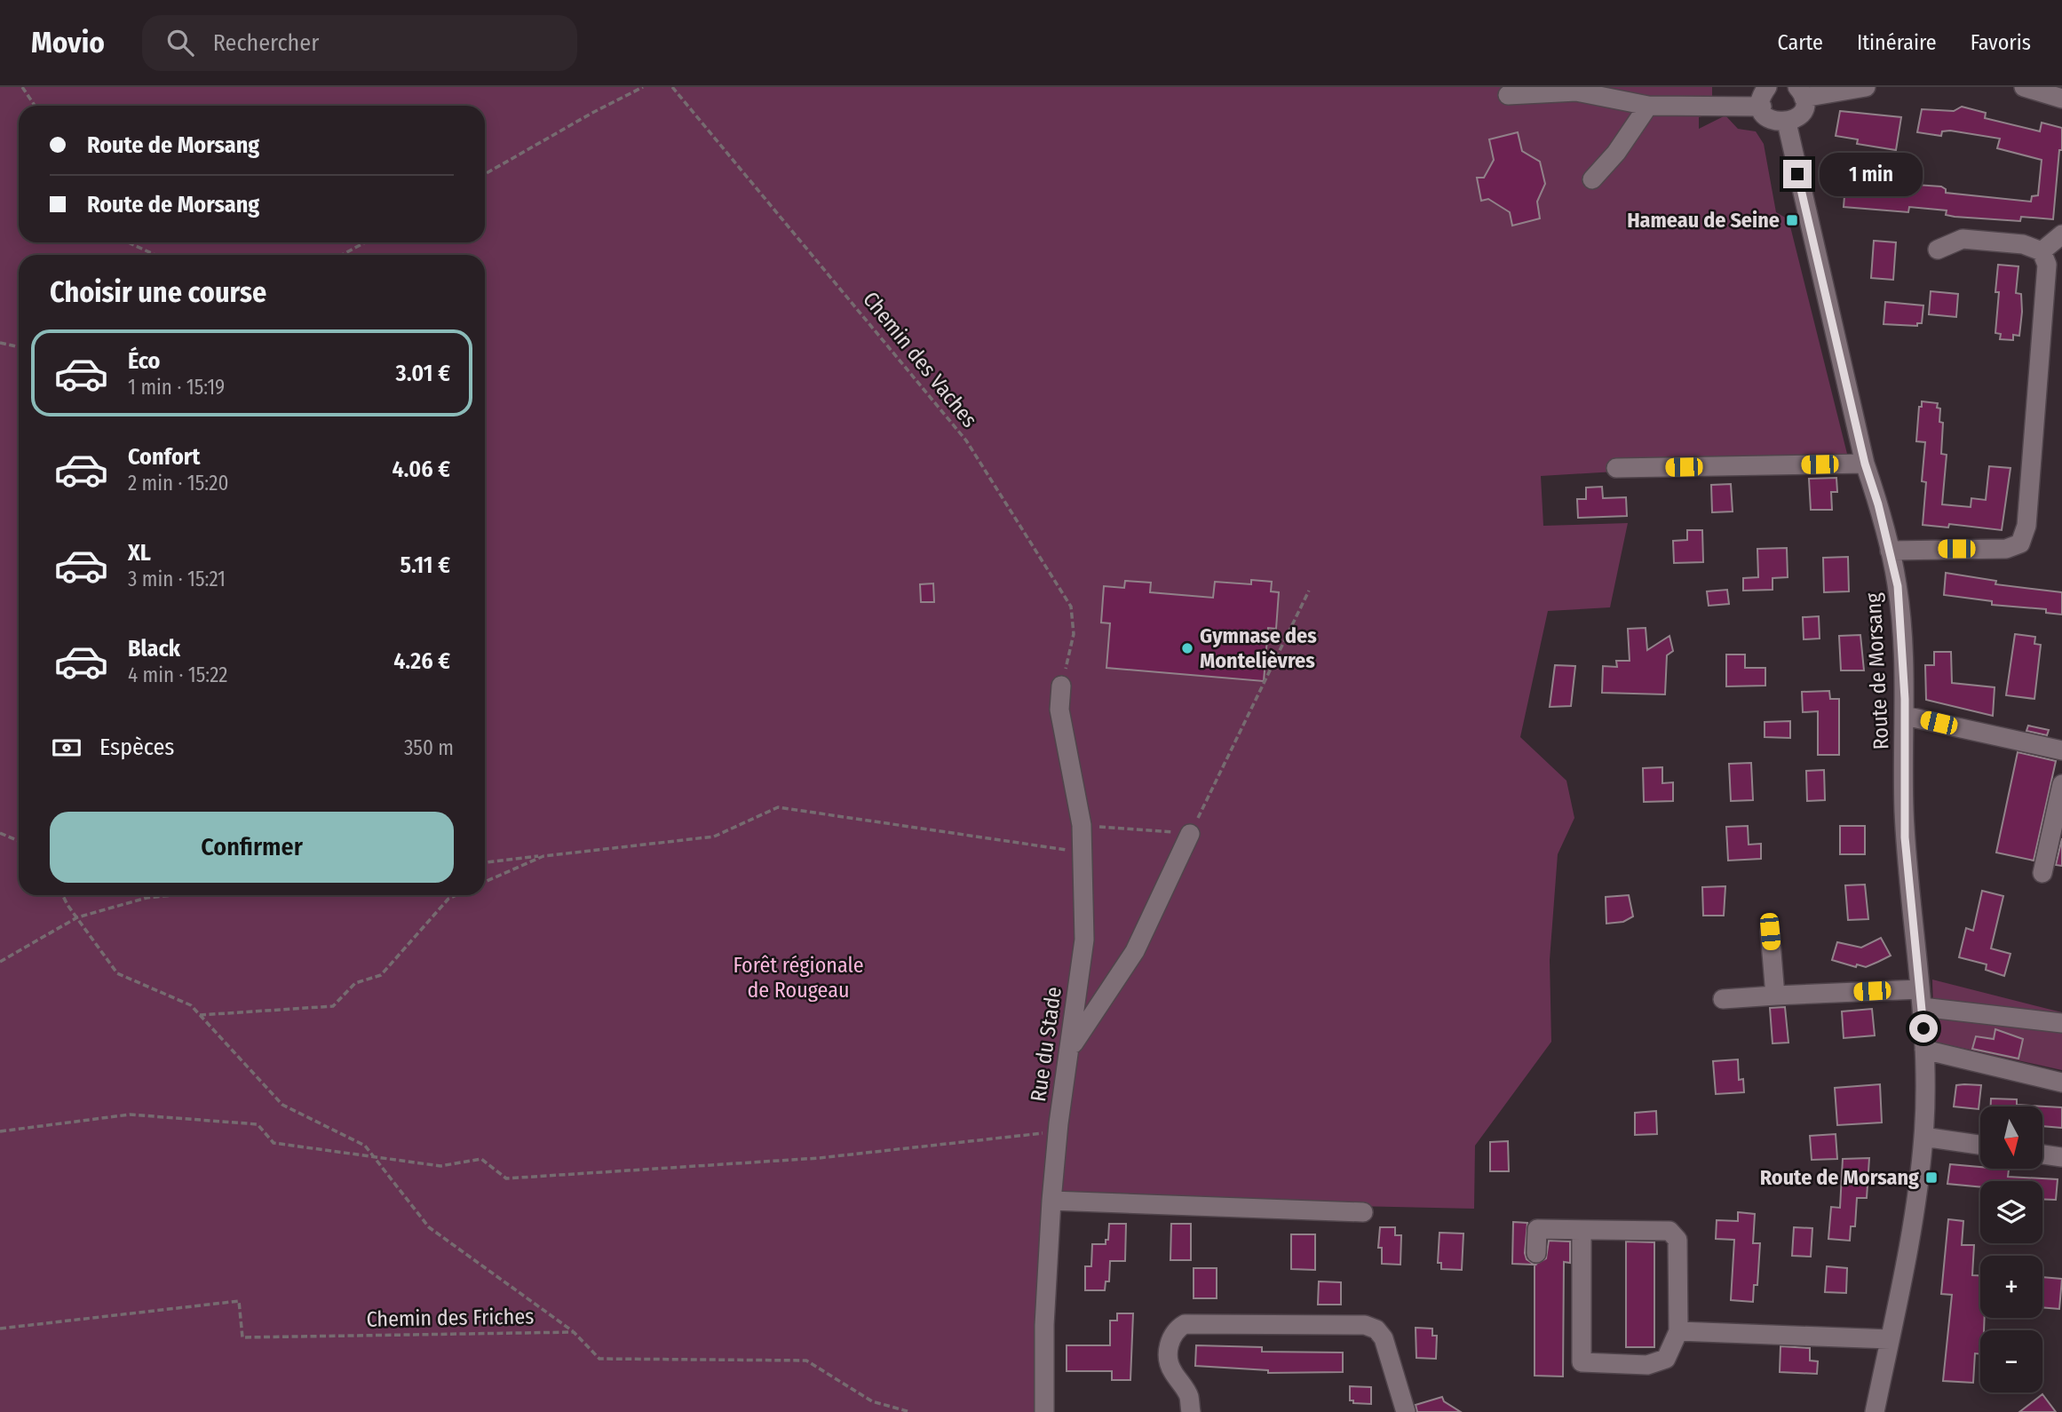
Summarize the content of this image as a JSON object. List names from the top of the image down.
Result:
{
  "streets": {
    "street": ["Route de Morsang", "Rue du Stade"],
    "path": ["Chemin des Vaches", "Chemin des Friches"]
  },
  "crossings": [
    ["Chemin des Vaches", "Rue du Stade"]
  ],
  "parks": ["Forêt régionale de Rougeau"],
  "places": {
    "transit": ["Hameau de Seine", "Route de Morsang"],
    "other": ["Gymnase des Montelièvres"]
  },
  "north": "bottom",
  "page": {
    "header": "Movio",
    "search": "Rechercher",
    "nav": ["Carte", "Itinéraire", "Favoris"],
    "banner": ["Route de Morsang", "Route de Morsang"],
    "bubble": "1 min",
    "heading": "Choisir une course",
    "list": [
      {
        "name": "Éco",
        "note": "1 min · 15:19",
        "value": "3.01 €"
      },
      {
        "name": "Confort",
        "note": "2 min · 15:20",
        "value": "4.06 €"
      },
      {
        "name": "XL",
        "note": "3 min · 15:21",
        "value": "5.11 €"
      },
      {
        "name": "Black",
        "note": "4 min · 15:22",
        "value": "4.26 €"
      }
    ],
    "pay": ["Espèces", "350 m"],
    "buttons": "Confirmer",
    "map_buttons": ["+", "−"]
  }
}
